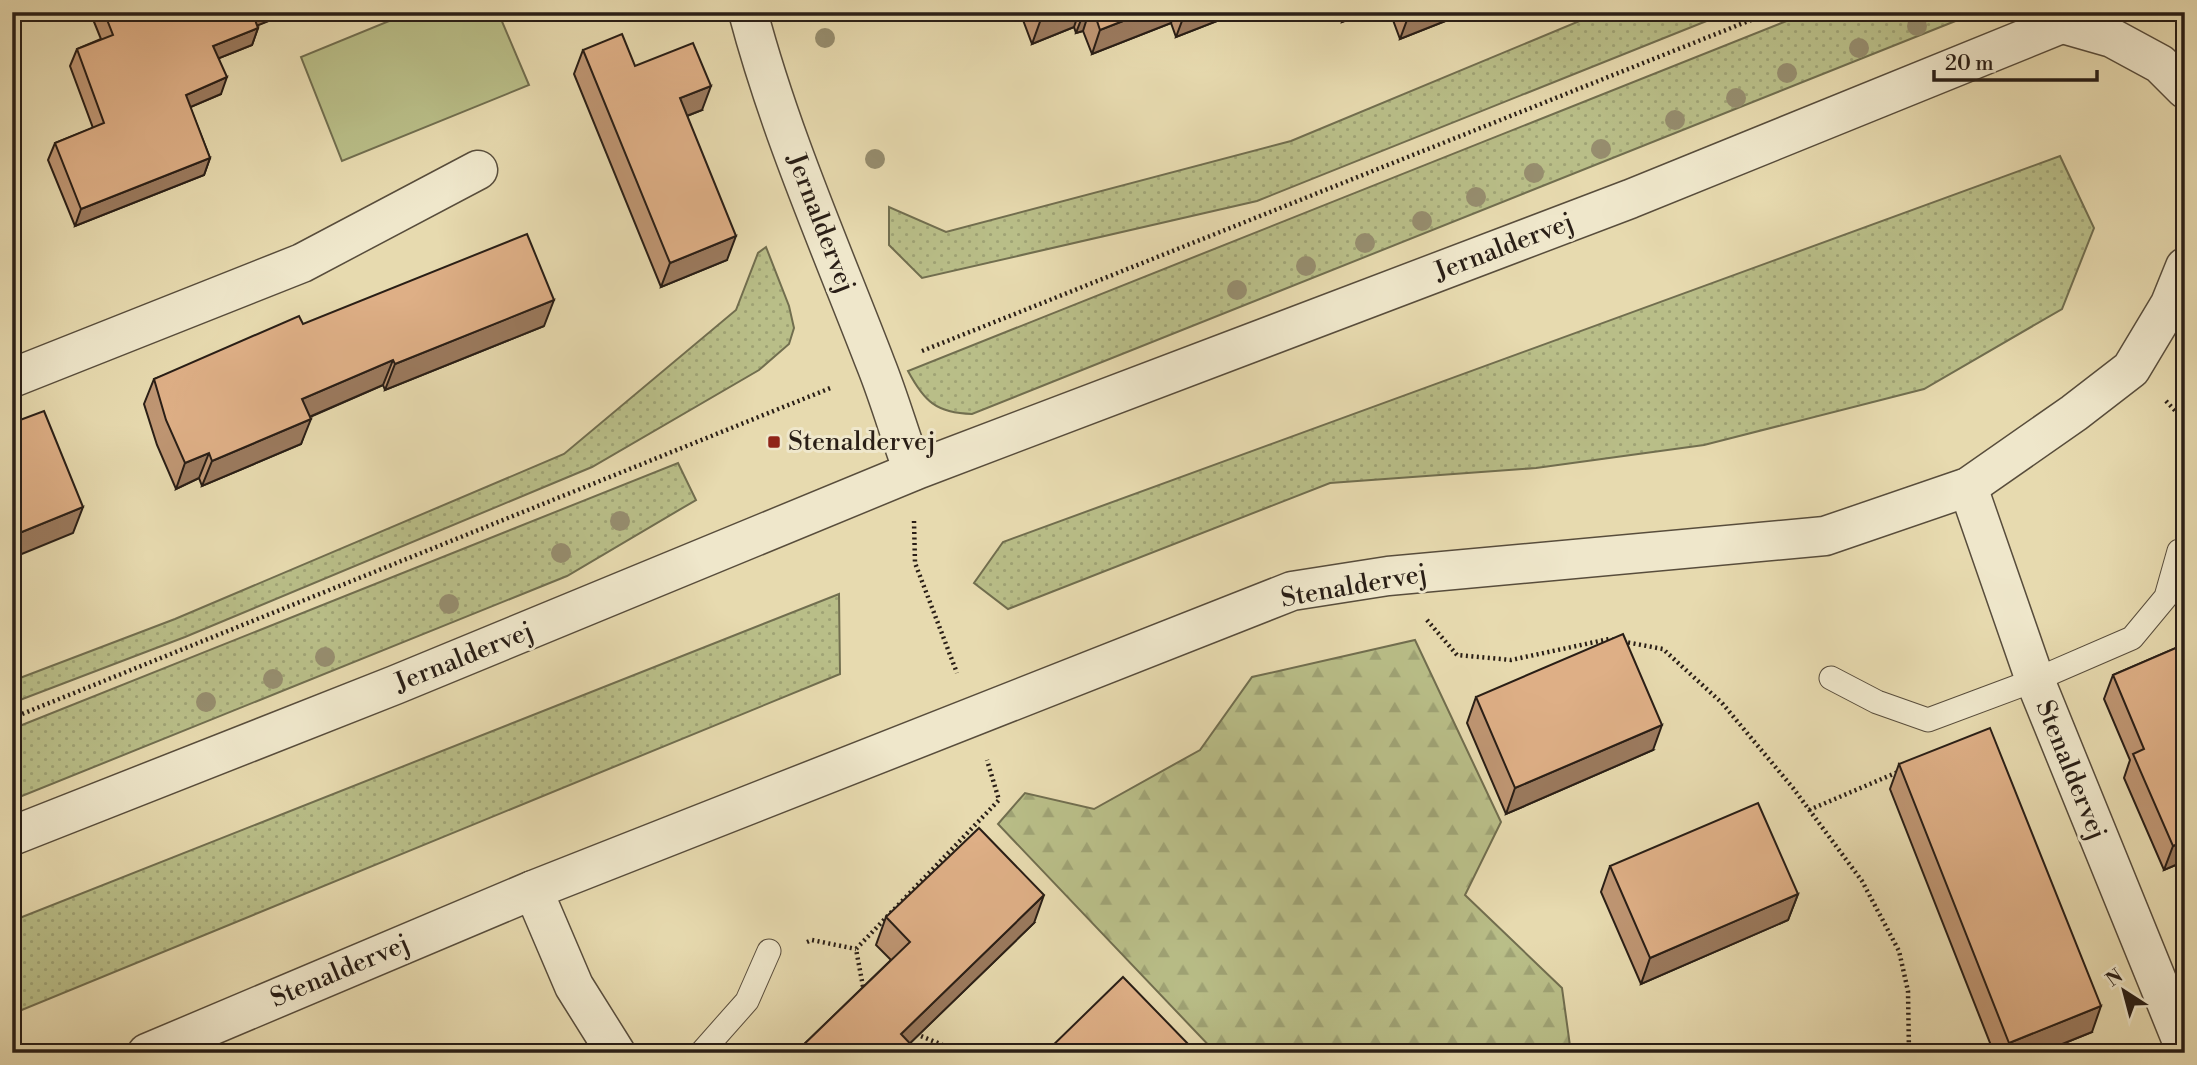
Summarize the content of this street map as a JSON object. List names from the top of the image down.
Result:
{
  "streets": {
    "street": ["Jernaldervej", "Stenaldervej"]
  },
  "places": {
    "transit": ["Stenaldervej"]
  },
  "scale_bar": "20 m",
  "north": "top left"
}
